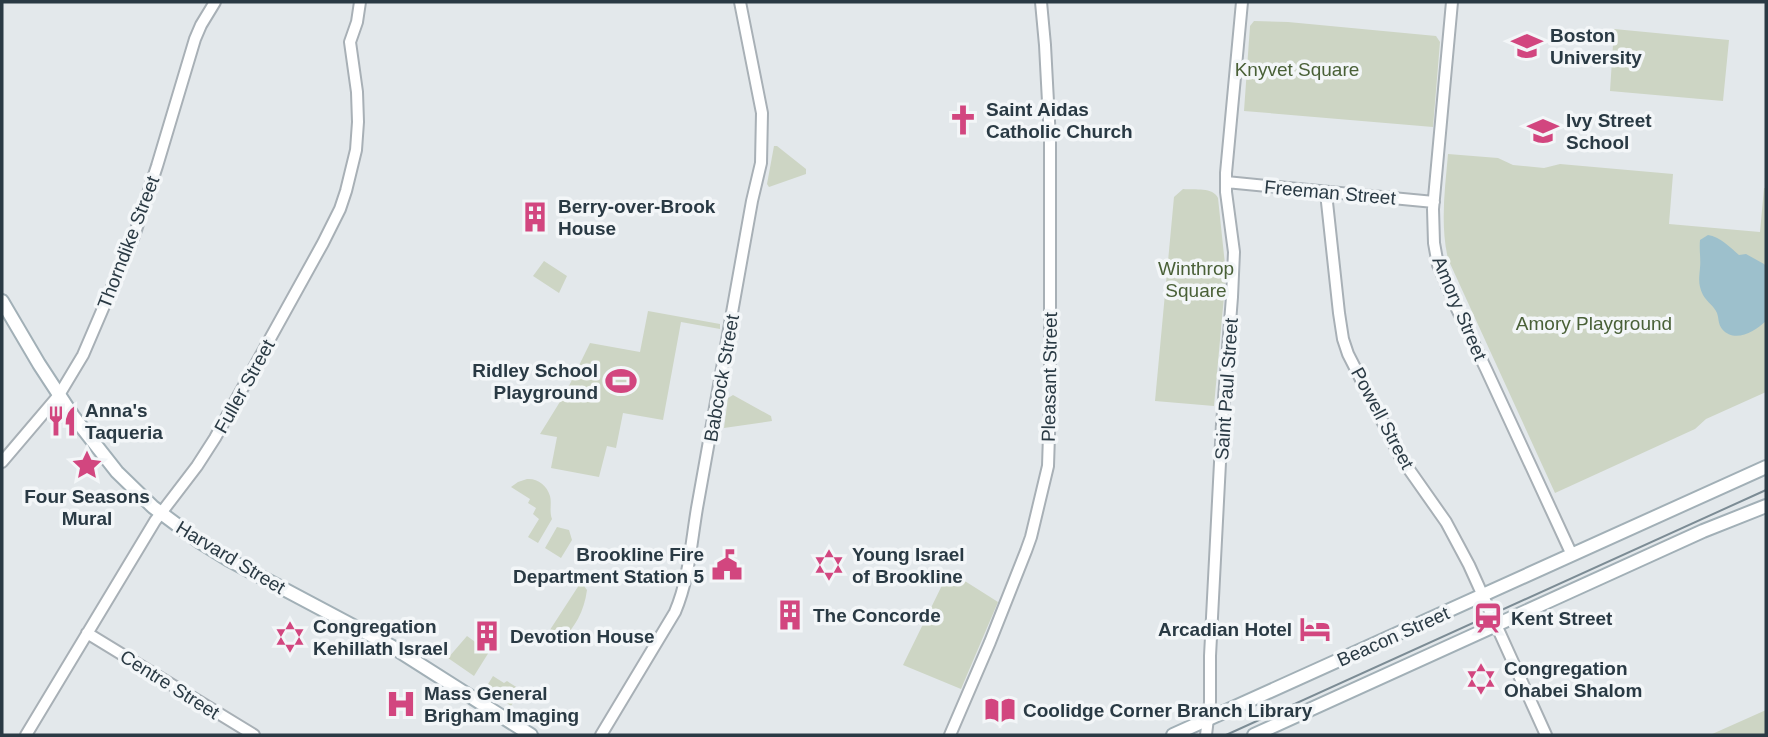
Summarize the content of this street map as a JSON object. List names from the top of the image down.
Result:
{
  "streets": {
    "main road": ["Harvard Street", "Beacon Street"],
    "street": [
      "Freeman Street",
      "Thorndike Street",
      "Amory Street",
      "Pleasant Street",
      "Babcock Street",
      "Fuller Street",
      "Saint Paul Street",
      "Powell Street",
      "Centre Street"
    ]
  },
  "crossings": [
    ["Freeman Street", "Amory Street"],
    ["Freeman Street", "Saint Paul Street"],
    ["Freeman Street", "Powell Street"],
    ["Thorndike Street", "Harvard Street"],
    ["Amory Street", "Beacon Street"],
    ["Fuller Street", "Harvard Street"],
    ["Fuller Street", "Centre Street"],
    ["Saint Paul Street", "Beacon Street"],
    ["Powell Street", "Beacon Street"]
  ],
  "parks": ["Knyvet Square", "Winthrop Square", "Amory Playground"],
  "places": {
    "school or university": ["Boston University", "Ivy Street School"],
    "church": ["Saint Aidas Catholic Church"],
    "building": ["Berry-over-Brook House", "The Concorde", "Devotion House"],
    "sports": ["Ridley School Playground"],
    "restaurant": ["Anna's Taqueria"],
    "place": ["Four Seasons Mural"],
    "public building": ["Brookline Fire Department Station 5"],
    "synagogue": ["Young Israel of Brookline", "Congregation Kehillath Israel", "Congregation Ohabei Shalom"],
    "station": ["Kent Street"],
    "hotel": ["Arcadian Hotel"],
    "hospital": ["Mass General Brigham Imaging"],
    "library": ["Coolidge Corner Branch Library"]
  }
}
